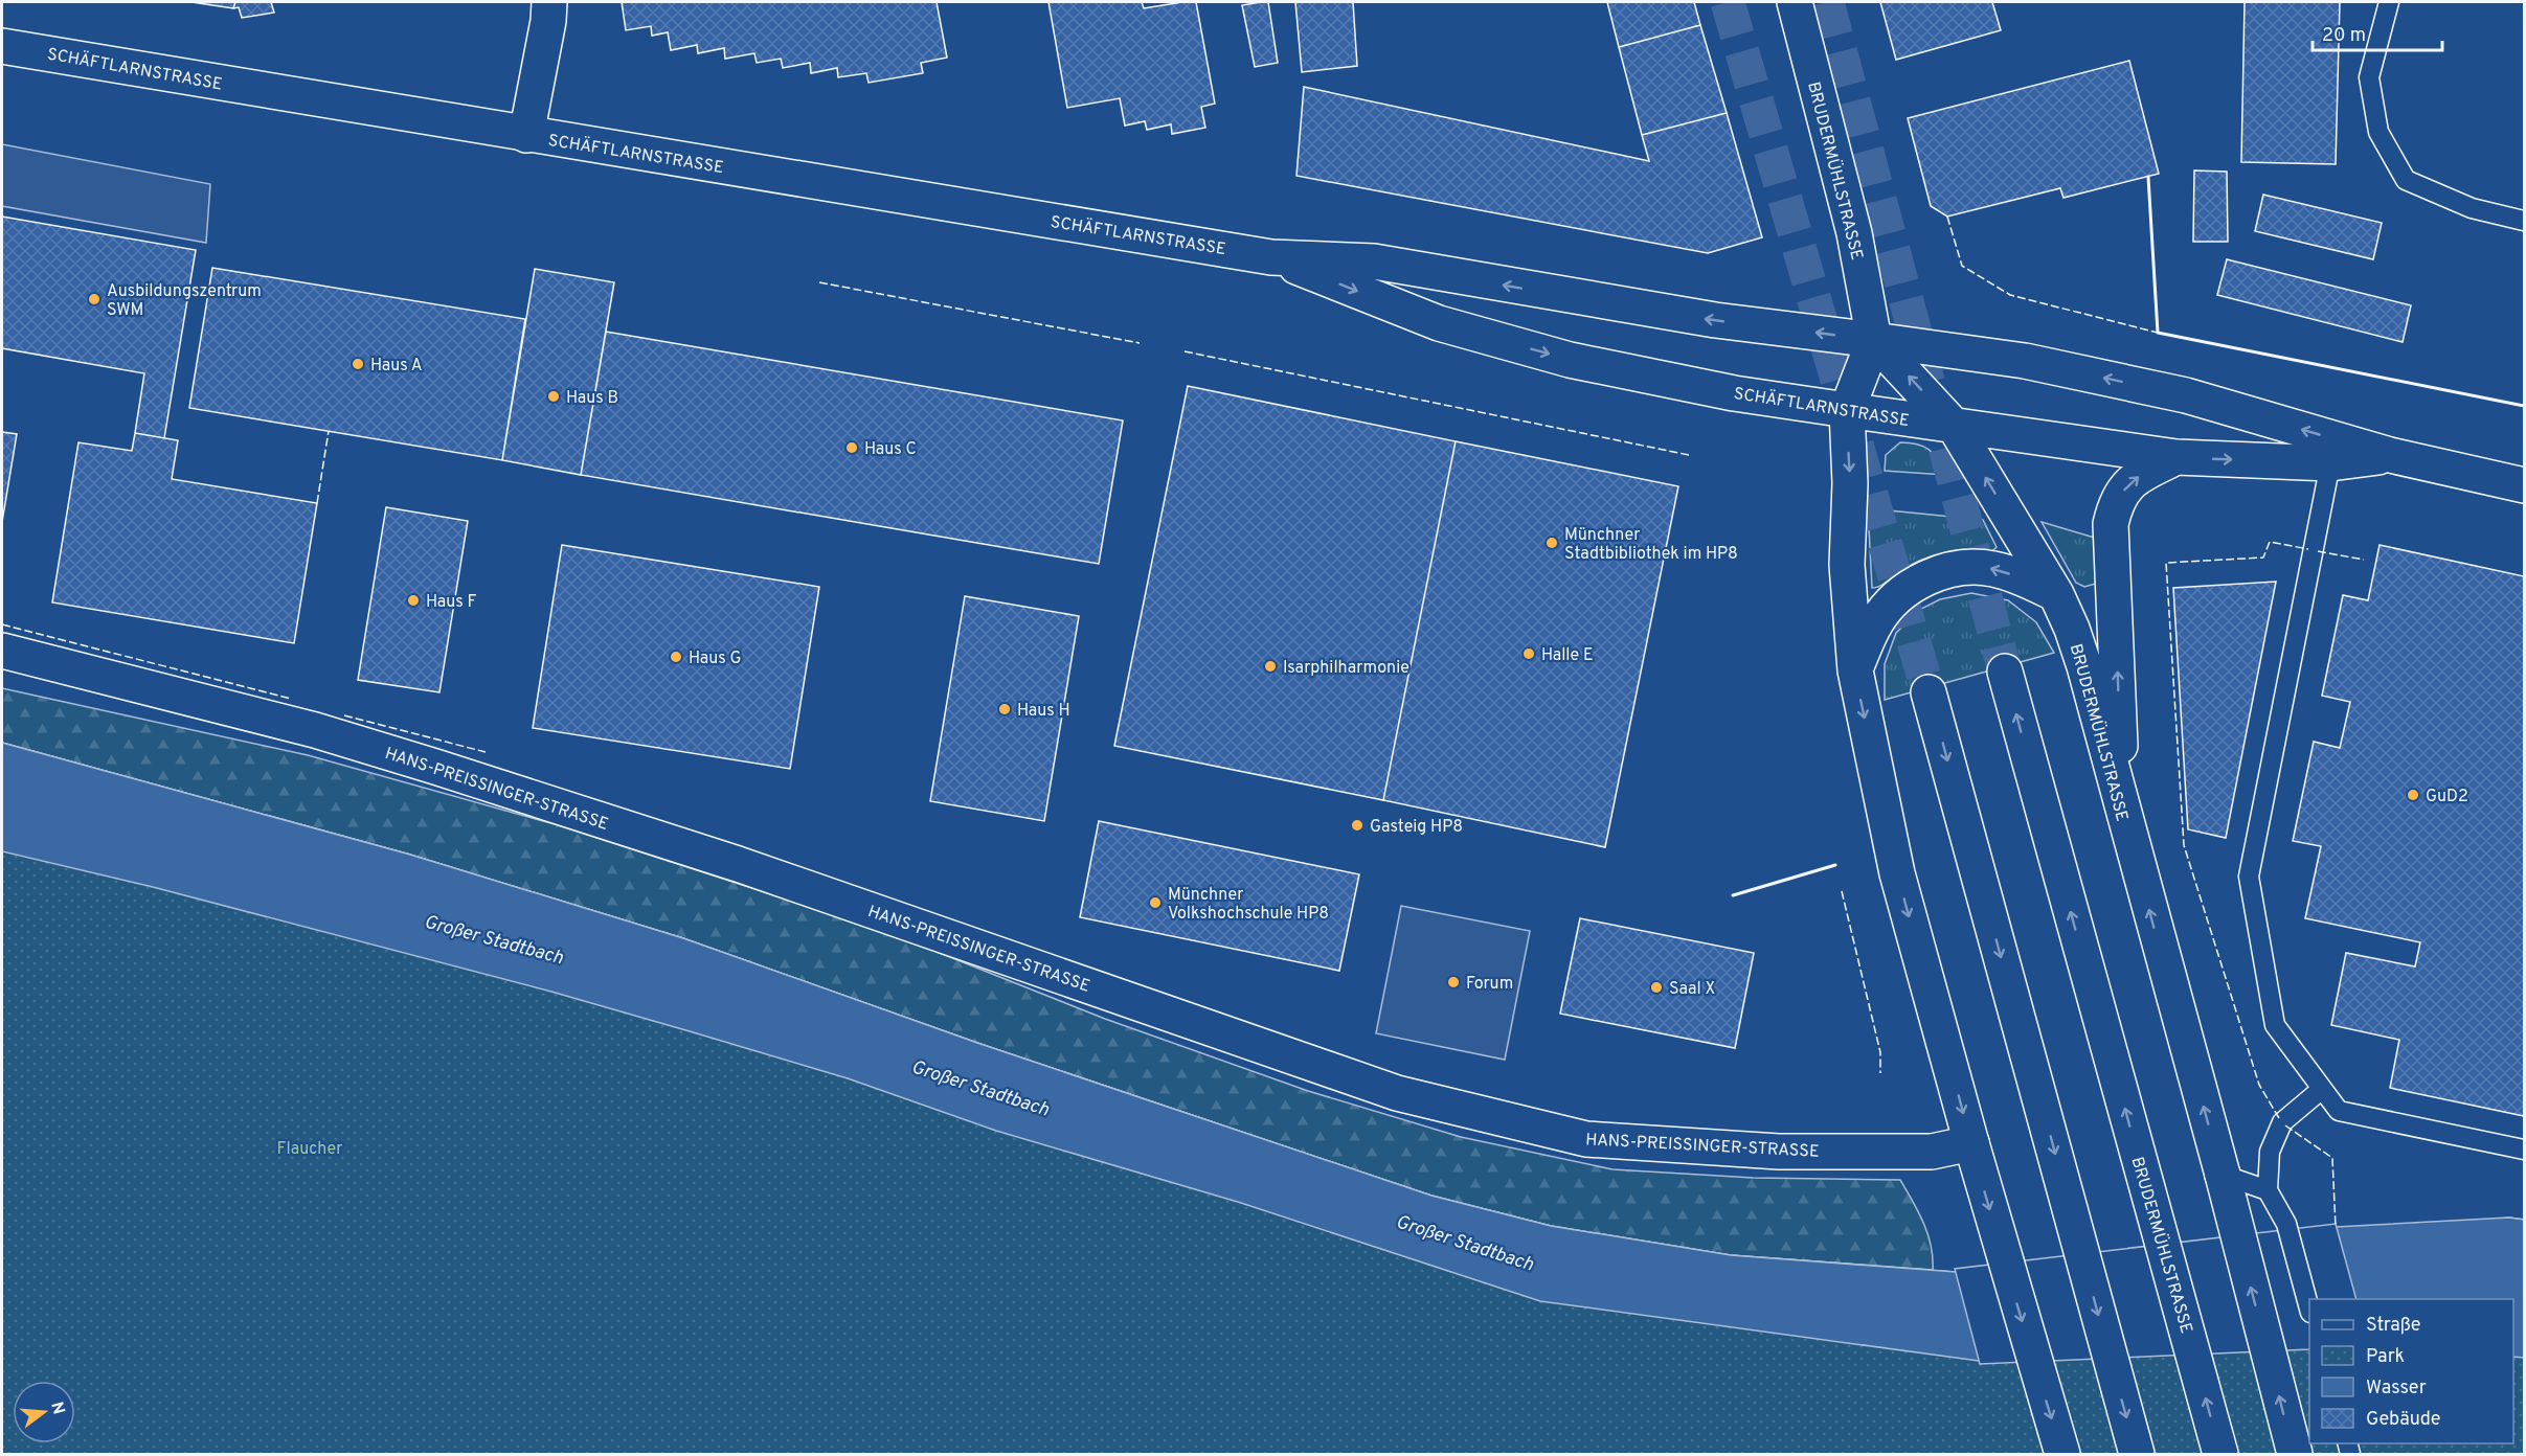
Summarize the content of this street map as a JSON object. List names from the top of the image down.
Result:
{
  "streets": {
    "main road": ["SCHÄFTLARNSTRASSE", "BRUDERMÜHLSTRASSE", "HANS-PREISSINGER-STRASSE"]
  },
  "crossings": [
    ["SCHÄFTLARNSTRASSE", "BRUDERMÜHLSTRASSE"]
  ],
  "water": ["Großer Stadtbach"],
  "parks": ["Flaucher"],
  "places": [
    "Ausbildungszentrum SWM",
    "Haus A",
    "Haus B",
    "Haus C",
    "Münchner Stadtbibliothek im HP8",
    "Haus F",
    "Halle E",
    "Haus G",
    "Isarphilharmonie",
    "Haus H",
    "GuD2",
    "Gasteig HP8",
    "Münchner Volkshochschule HP8",
    "Forum",
    "Saal X"
  ],
  "legend": [
    "Straße",
    "Park",
    "Wasser",
    "Gebäude"
  ],
  "scale_bar": "20 m",
  "north": "right"
}
